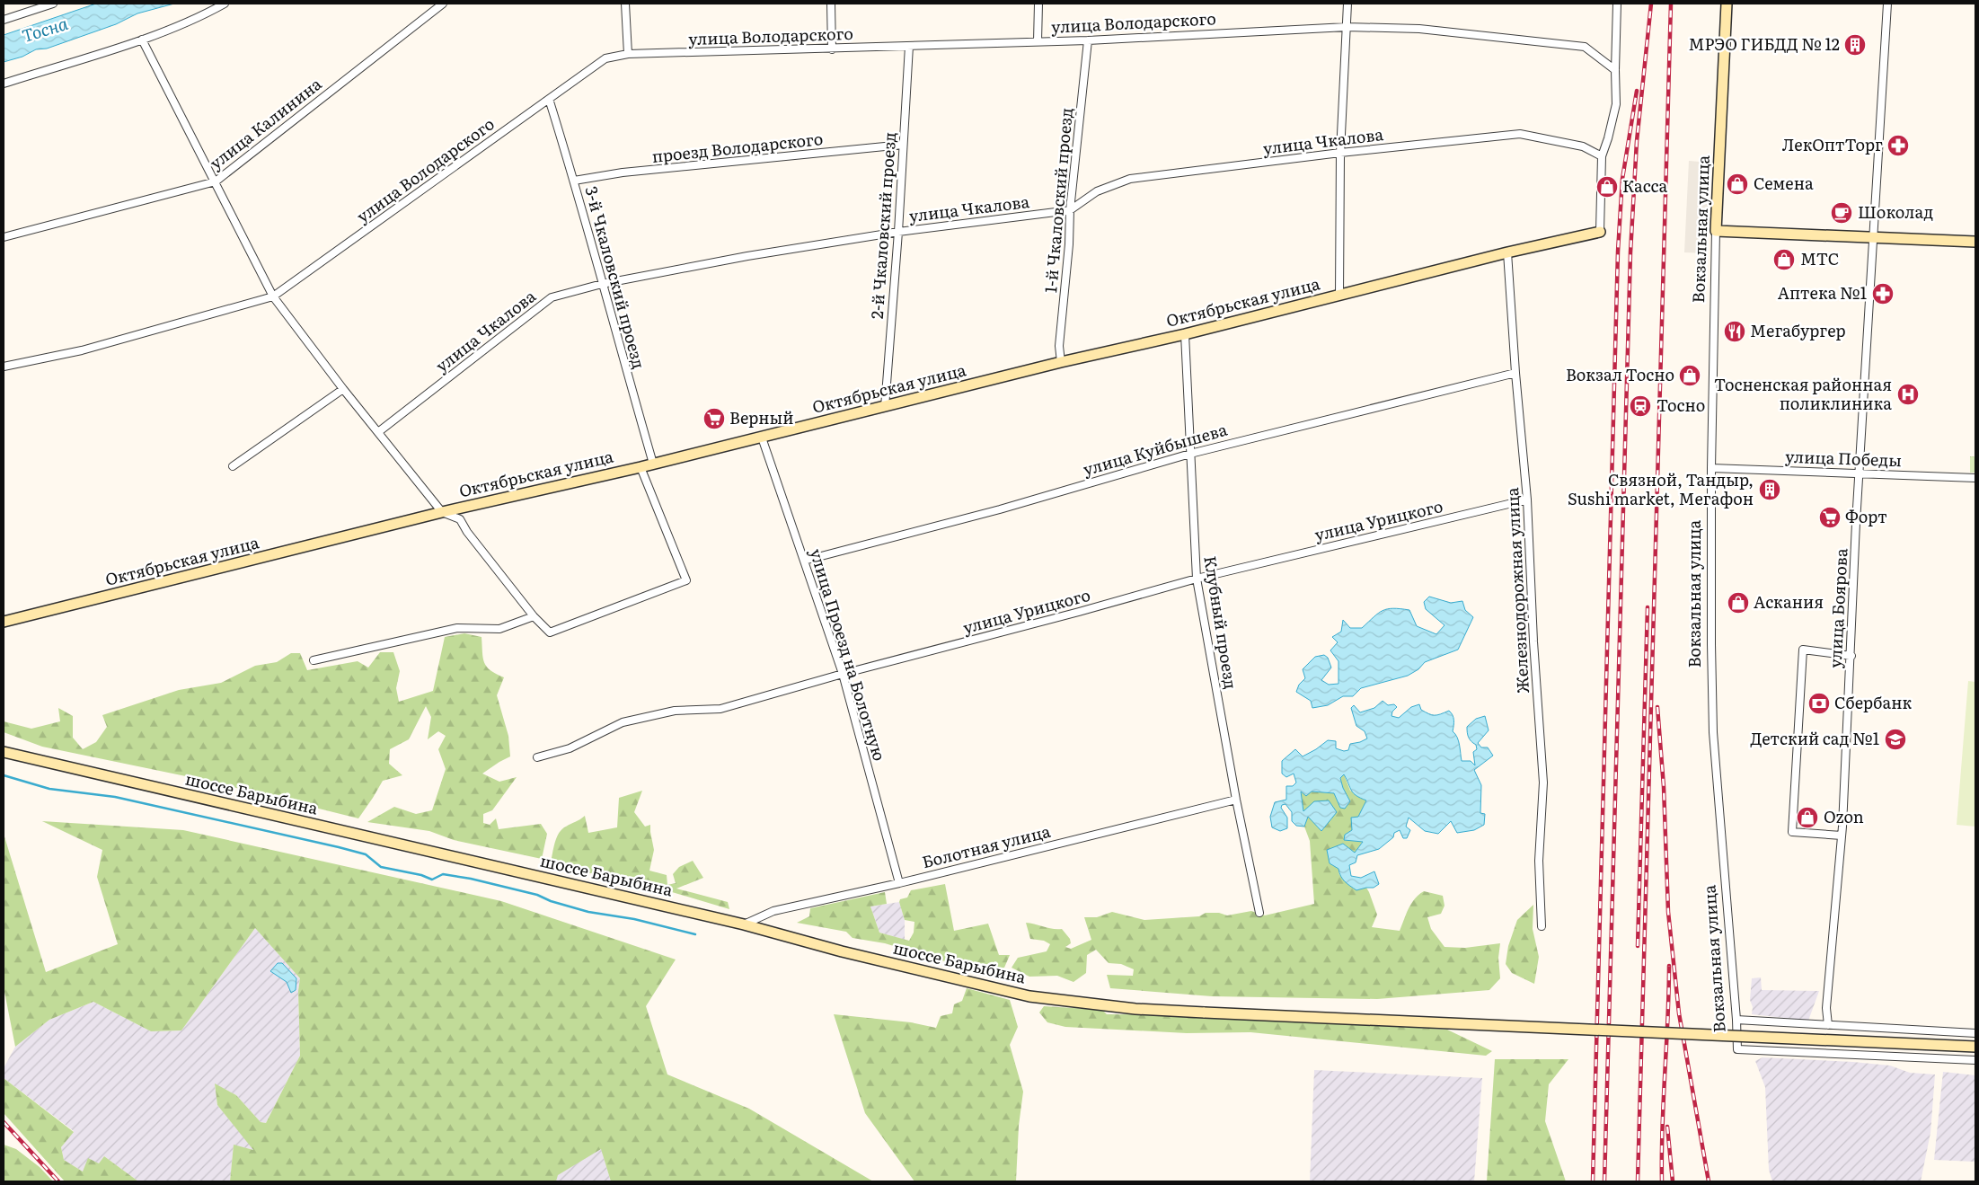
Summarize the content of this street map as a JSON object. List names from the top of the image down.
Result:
{
  "streets": {
    "street": [
      "улица Володарского",
      "улица Калинина",
      "улица Чкалова",
      "проезд Володарского",
      "1-й Чкаловский проезд",
      "2-й Чкаловский проезд",
      "Вокзальная улица",
      "3-й Чкаловский проезд",
      "Октябрьская улица",
      "улица Куйбышева",
      "улица Победы",
      "улица Урицкого",
      "Железнодорожная улица",
      "улица Боярова",
      "Клубный проезд",
      "улица Проезд на Болотную",
      "шоссе Барыбина",
      "Болотная улица"
    ]
  },
  "crossings": [
    ["улица Володарского", "1-й Чкаловский проезд"],
    ["улица Володарского", "2-й Чкаловский проезд"],
    ["улица Володарского", "3-й Чкаловский проезд"],
    ["улица Чкалова", "1-й Чкаловский проезд"],
    ["улица Чкалова", "2-й Чкаловский проезд"],
    ["улица Чкалова", "3-й Чкаловский проезд"],
    ["проезд Володарского", "2-й Чкаловский проезд"],
    ["проезд Володарского", "3-й Чкаловский проезд"],
    ["1-й Чкаловский проезд", "Октябрьская улица"],
    ["2-й Чкаловский проезд", "Октябрьская улица"],
    ["Вокзальная улица", "улица Победы"],
    ["3-й Чкаловский проезд", "Октябрьская улица"],
    ["Октябрьская улица", "Железнодорожная улица"],
    ["Октябрьская улица", "Клубный проезд"],
    ["Октябрьская улица", "улица Проезд на Болотную"],
    ["улица Куйбышева", "Железнодорожная улица"],
    ["улица Куйбышева", "Клубный проезд"],
    ["улица Куйбышева", "улица Проезд на Болотную"],
    ["улица Победы", "улица Боярова"],
    ["улица Урицкого", "Железнодорожная улица"],
    ["улица Урицкого", "Клубный проезд"],
    ["улица Урицкого", "улица Проезд на Болотную"],
    ["Клубный проезд", "Болотная улица"],
    ["улица Проезд на Болотную", "Болотная улица"],
    ["шоссе Барыбина", "Болотная улица"]
  ],
  "water": ["Тосна"],
  "places": {
    "building": ["МРЭО ГИБДД № 12", "Связной, Тандыр, Sushi market, Мегафон"],
    "pharmacy": ["ЛекОптТорг", "Аптека №1"],
    "shop": [
      "Семена",
      "Касса",
      "МТС",
      "Вокзал Тосно",
      "Аскания",
      "Ozon"
    ],
    "cafe": ["Шоколад"],
    "restaurant": ["Мегабургер"],
    "hospital": ["Тосненская районная поликлиника"],
    "station": ["Тосно"],
    "supermarket": ["Верный", "Форт"],
    "bank": ["Сбербанк"],
    "school or university": ["Детский сад №1"]
  }
}
